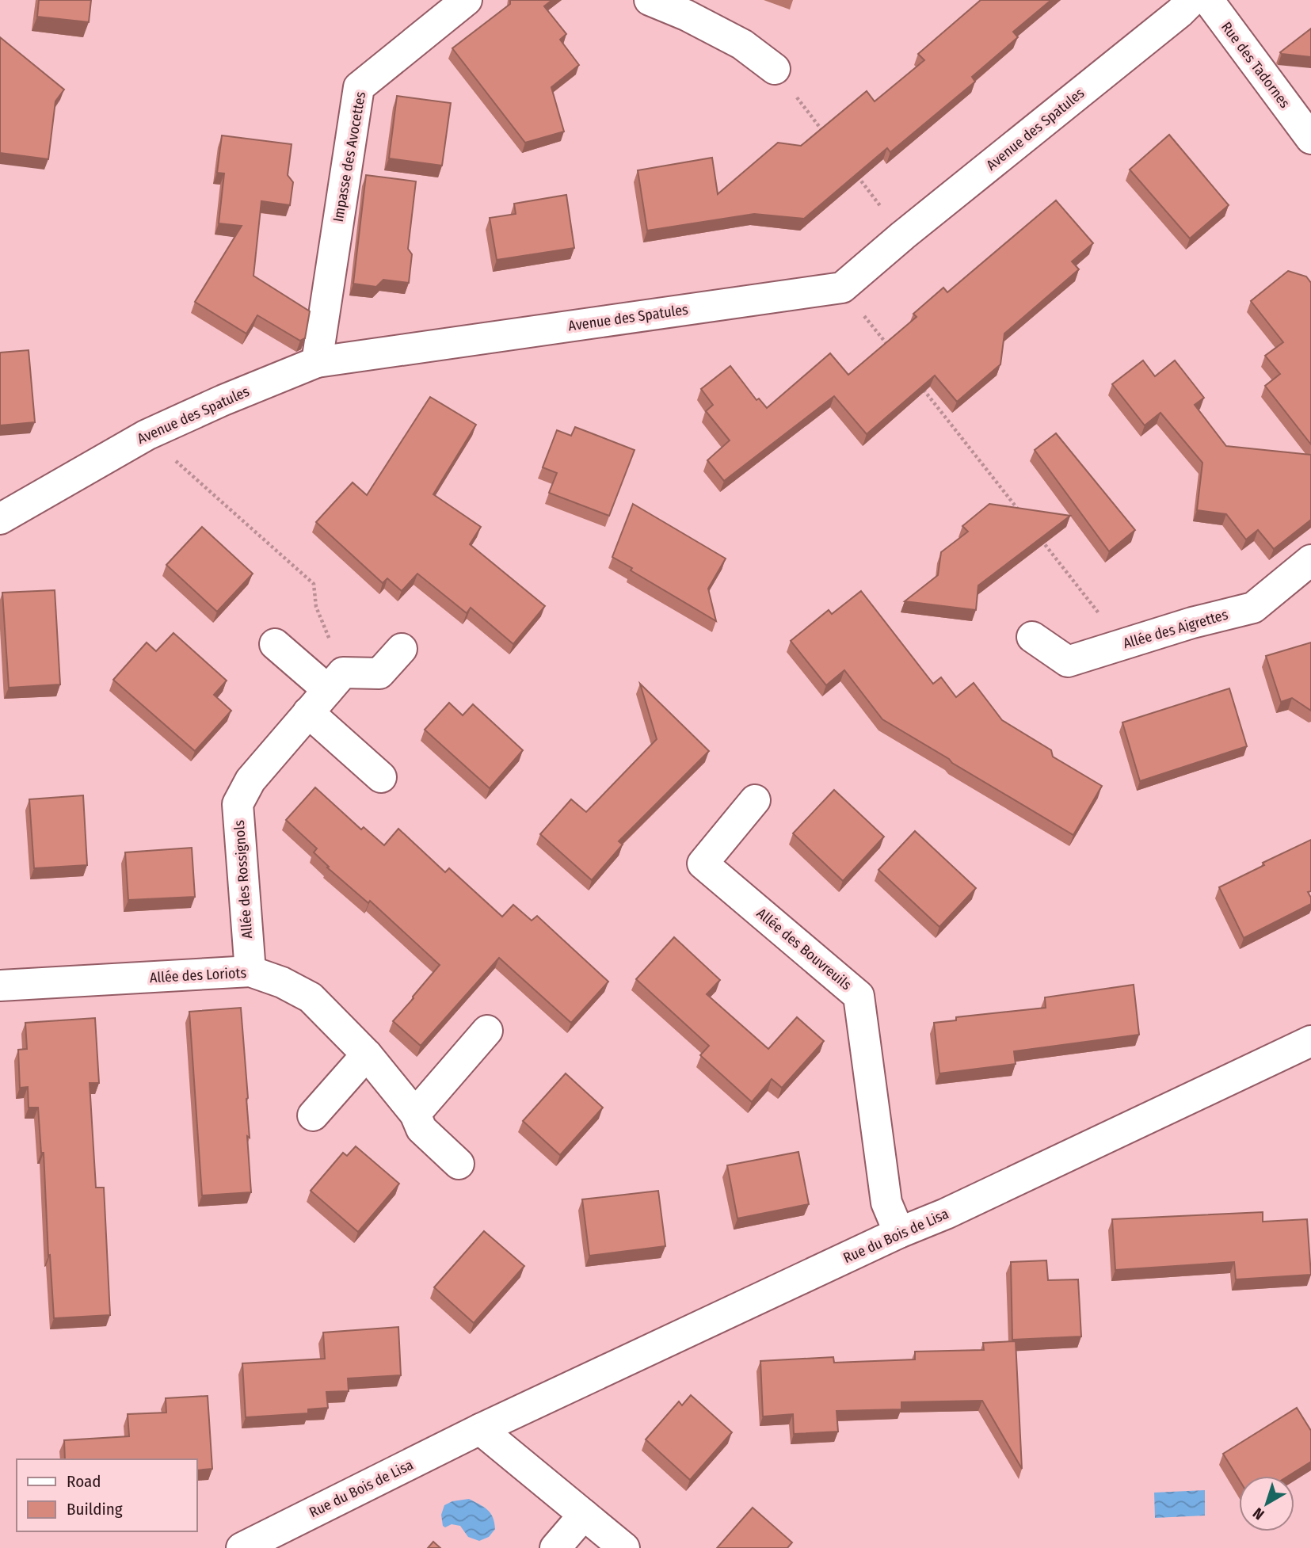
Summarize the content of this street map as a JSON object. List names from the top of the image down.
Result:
{
  "streets": {
    "street": [
      "Rue des Tadornes",
      "Avenue des Spatules",
      "Impasse des Avocettes",
      "Allée des Aigrettes",
      "Allée des Rossignols",
      "Allée des Bouvreuils",
      "Allée des Loriots",
      "Rue du Bois de Lisa"
    ]
  },
  "crossings": [
    ["Avenue des Spatules", "Impasse des Avocettes"],
    ["Allée des Rossignols", "Allée des Loriots"],
    ["Allée des Bouvreuils", "Rue du Bois de Lisa"]
  ],
  "legend": ["Road", "Building"],
  "north": "bottom left"
}
